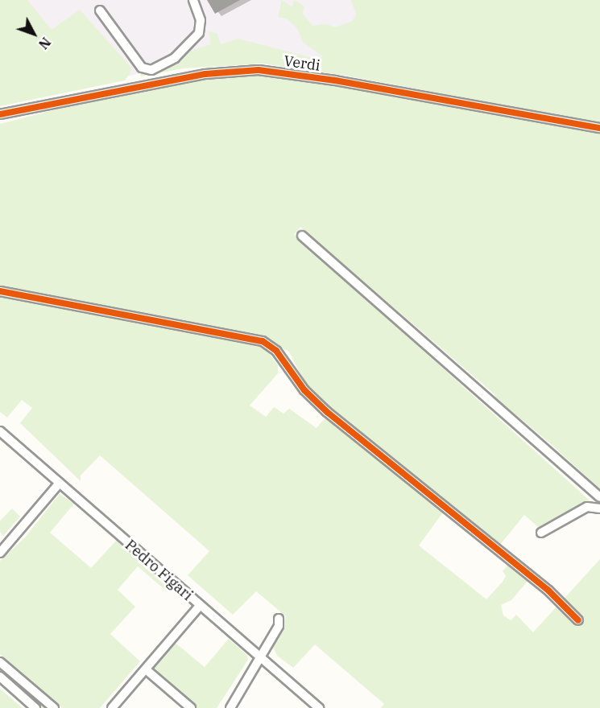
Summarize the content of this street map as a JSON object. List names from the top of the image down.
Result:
{
  "streets": {
    "street": ["Verdi", "Pedro Figari"]
  },
  "north": "bottom right"
}
